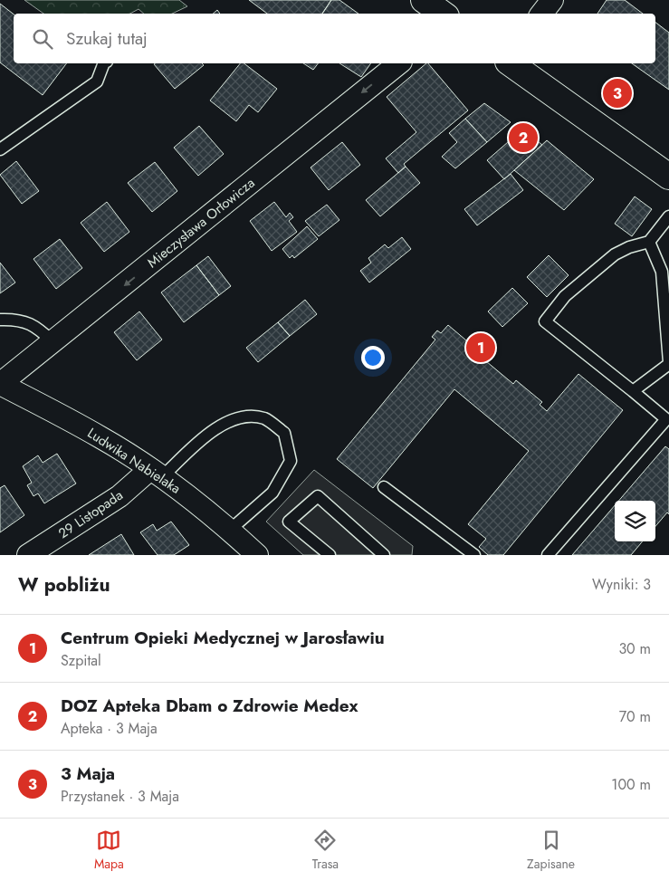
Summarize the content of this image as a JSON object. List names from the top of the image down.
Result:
{
  "streets": {
    "street": ["Mieczysława Orłowicza", "Ludwika Nabielaka", "29 Listopada"]
  },
  "crossings": [
    ["Mieczysława Orłowicza", "Ludwika Nabielaka"],
    ["Ludwika Nabielaka", "29 Listopada"]
  ],
  "one_way": ["Mieczysława Orłowicza"],
  "page": {
    "search": "Szukaj tutaj",
    "pins": ["3", "2", "1"],
    "heading": ["W pobliżu", "Wyniki: 3"],
    "list": [
      {
        "mark": "1",
        "name": "Centrum Opieki Medycznej w Jarosławiu",
        "note": "Szpital",
        "value": "30 m"
      },
      {
        "mark": "2",
        "name": "DOZ Apteka Dbam o Zdrowie Medex",
        "note": "Apteka · 3 Maja",
        "value": "70 m"
      },
      {
        "mark": "3",
        "name": "3 Maja",
        "note": "Przystanek · 3 Maja",
        "value": "100 m"
      }
    ],
    "nav": ["Mapa", "Trasa", "Zapisane"]
  }
}
